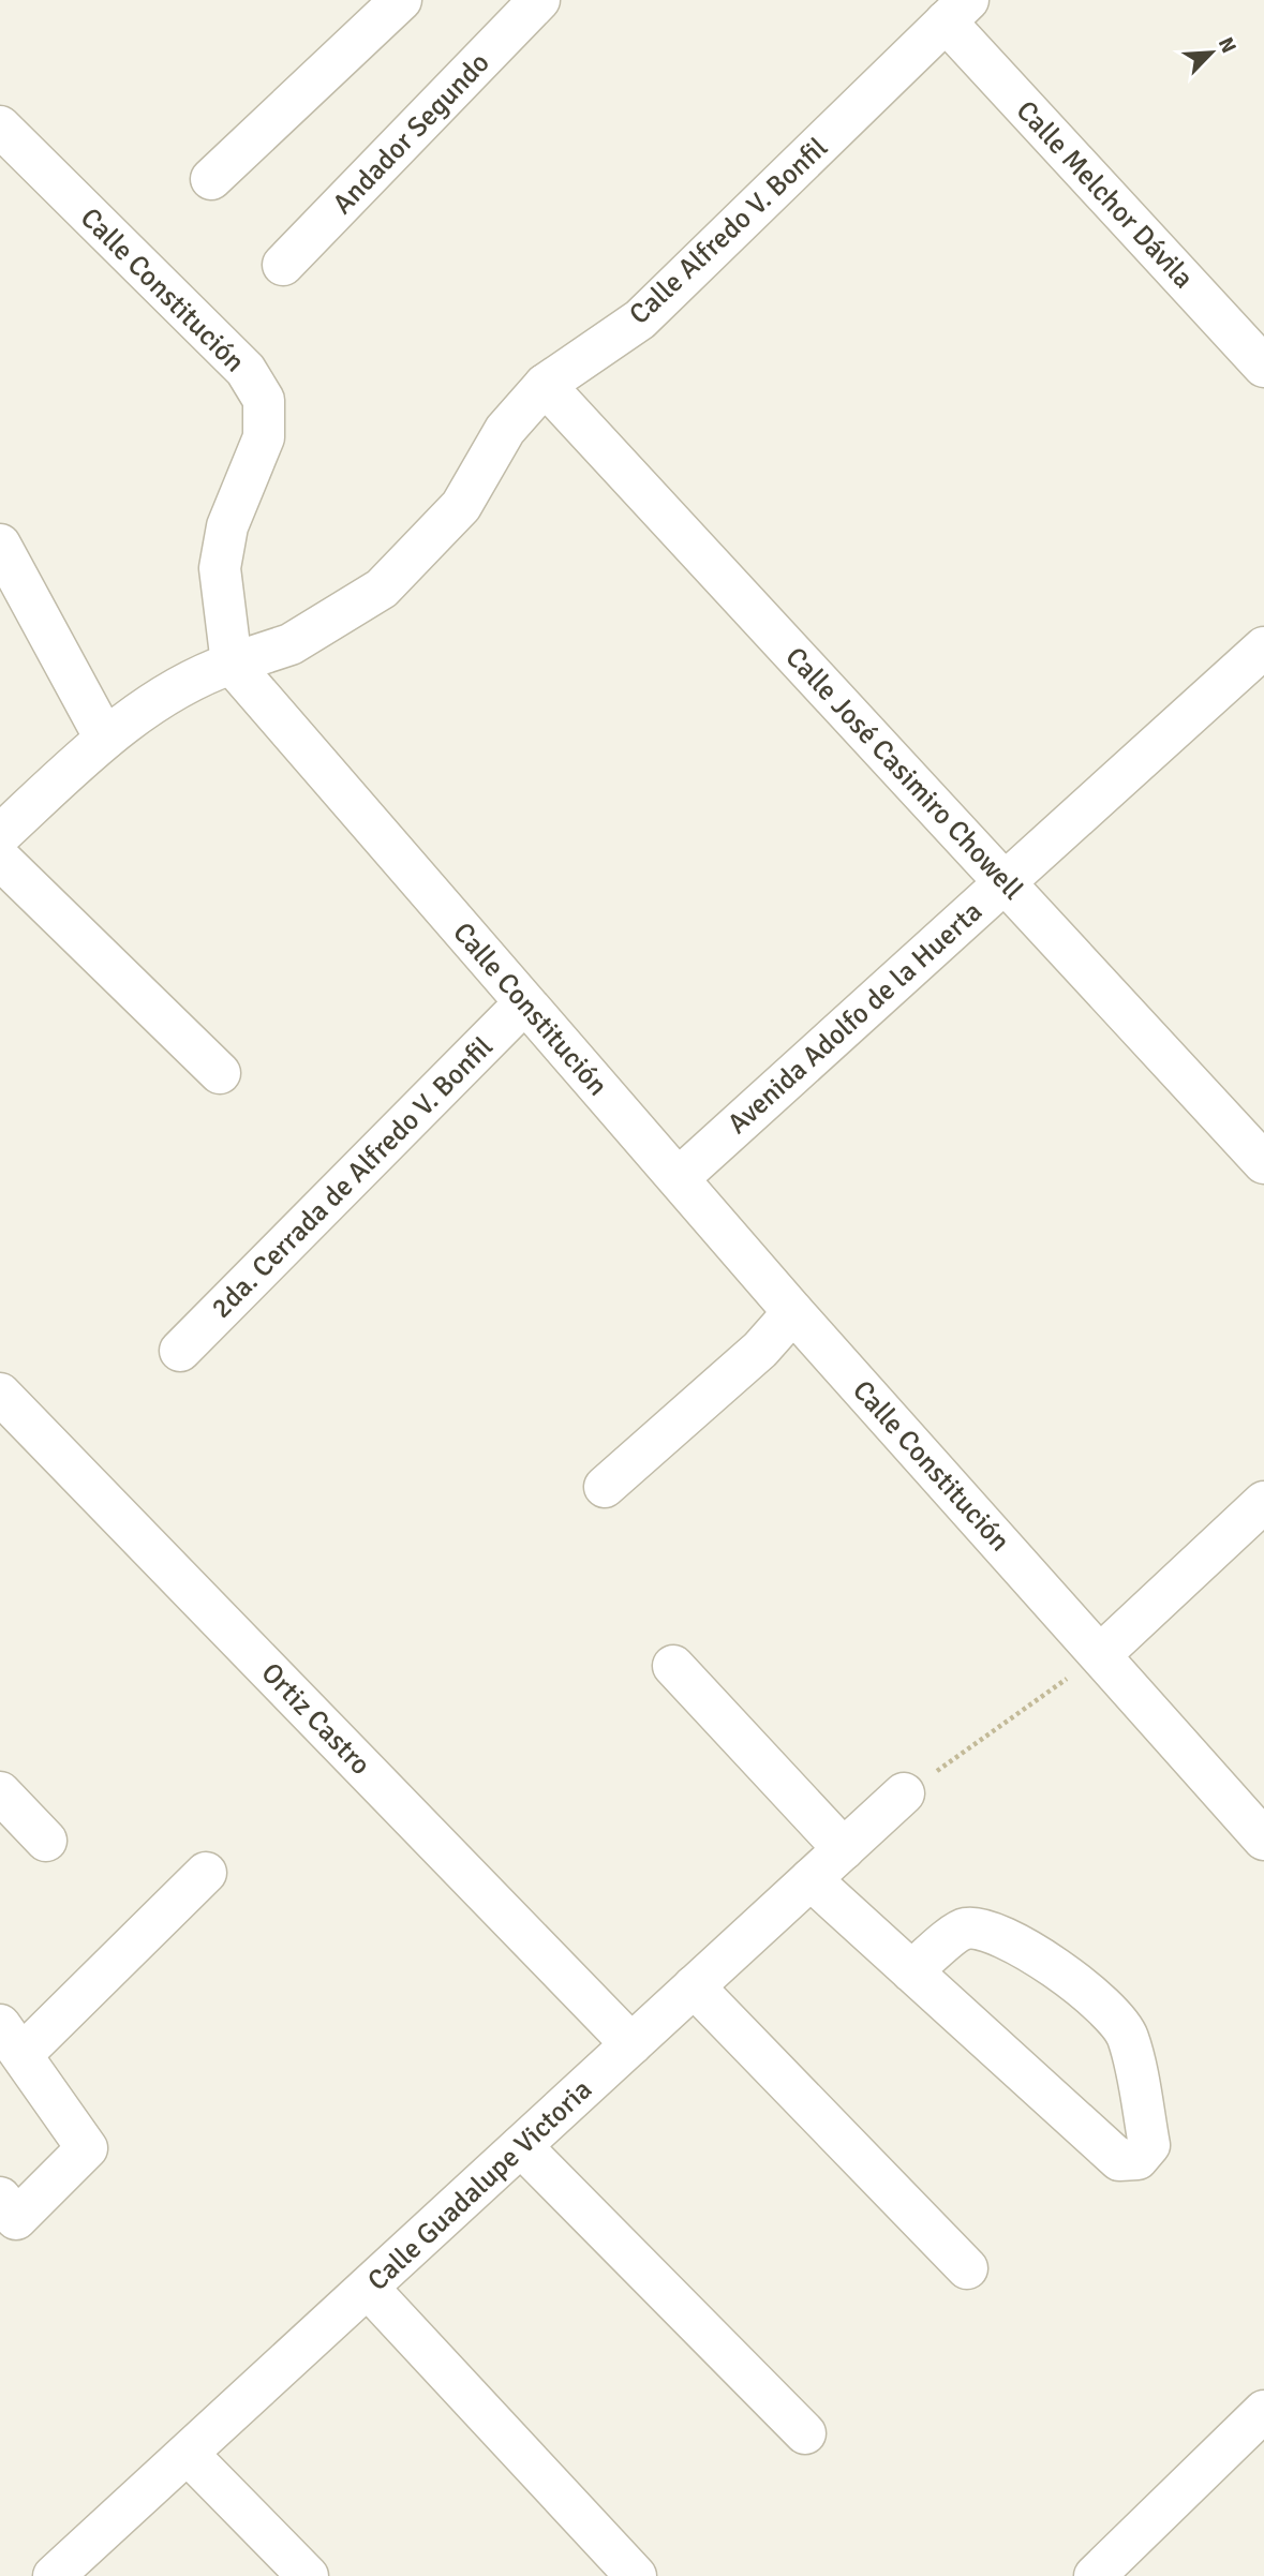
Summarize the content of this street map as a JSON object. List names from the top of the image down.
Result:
{
  "streets": {
    "street": [
      "Andador Segundo",
      "Calle Melchor Dávila",
      "Calle Alfredo V. Bonfil",
      "Calle Constitución",
      "Calle José Casimiro Chowell",
      "Avenida Adolfo de la Huerta",
      "2da. Cerrada de Alfredo V. Bonfil",
      "Ortiz Castro",
      "Calle Guadalupe Victoria"
    ]
  },
  "crossings": [
    ["Calle Melchor Dávila", "Calle Alfredo V. Bonfil"],
    ["Calle Alfredo V. Bonfil", "Calle Constitución"],
    ["Calle Alfredo V. Bonfil", "Calle José Casimiro Chowell"],
    ["Calle Constitución", "Avenida Adolfo de la Huerta"],
    ["Calle Constitución", "2da. Cerrada de Alfredo V. Bonfil"],
    ["Calle José Casimiro Chowell", "Avenida Adolfo de la Huerta"],
    ["Ortiz Castro", "Calle Guadalupe Victoria"]
  ],
  "north": "top right"
}
